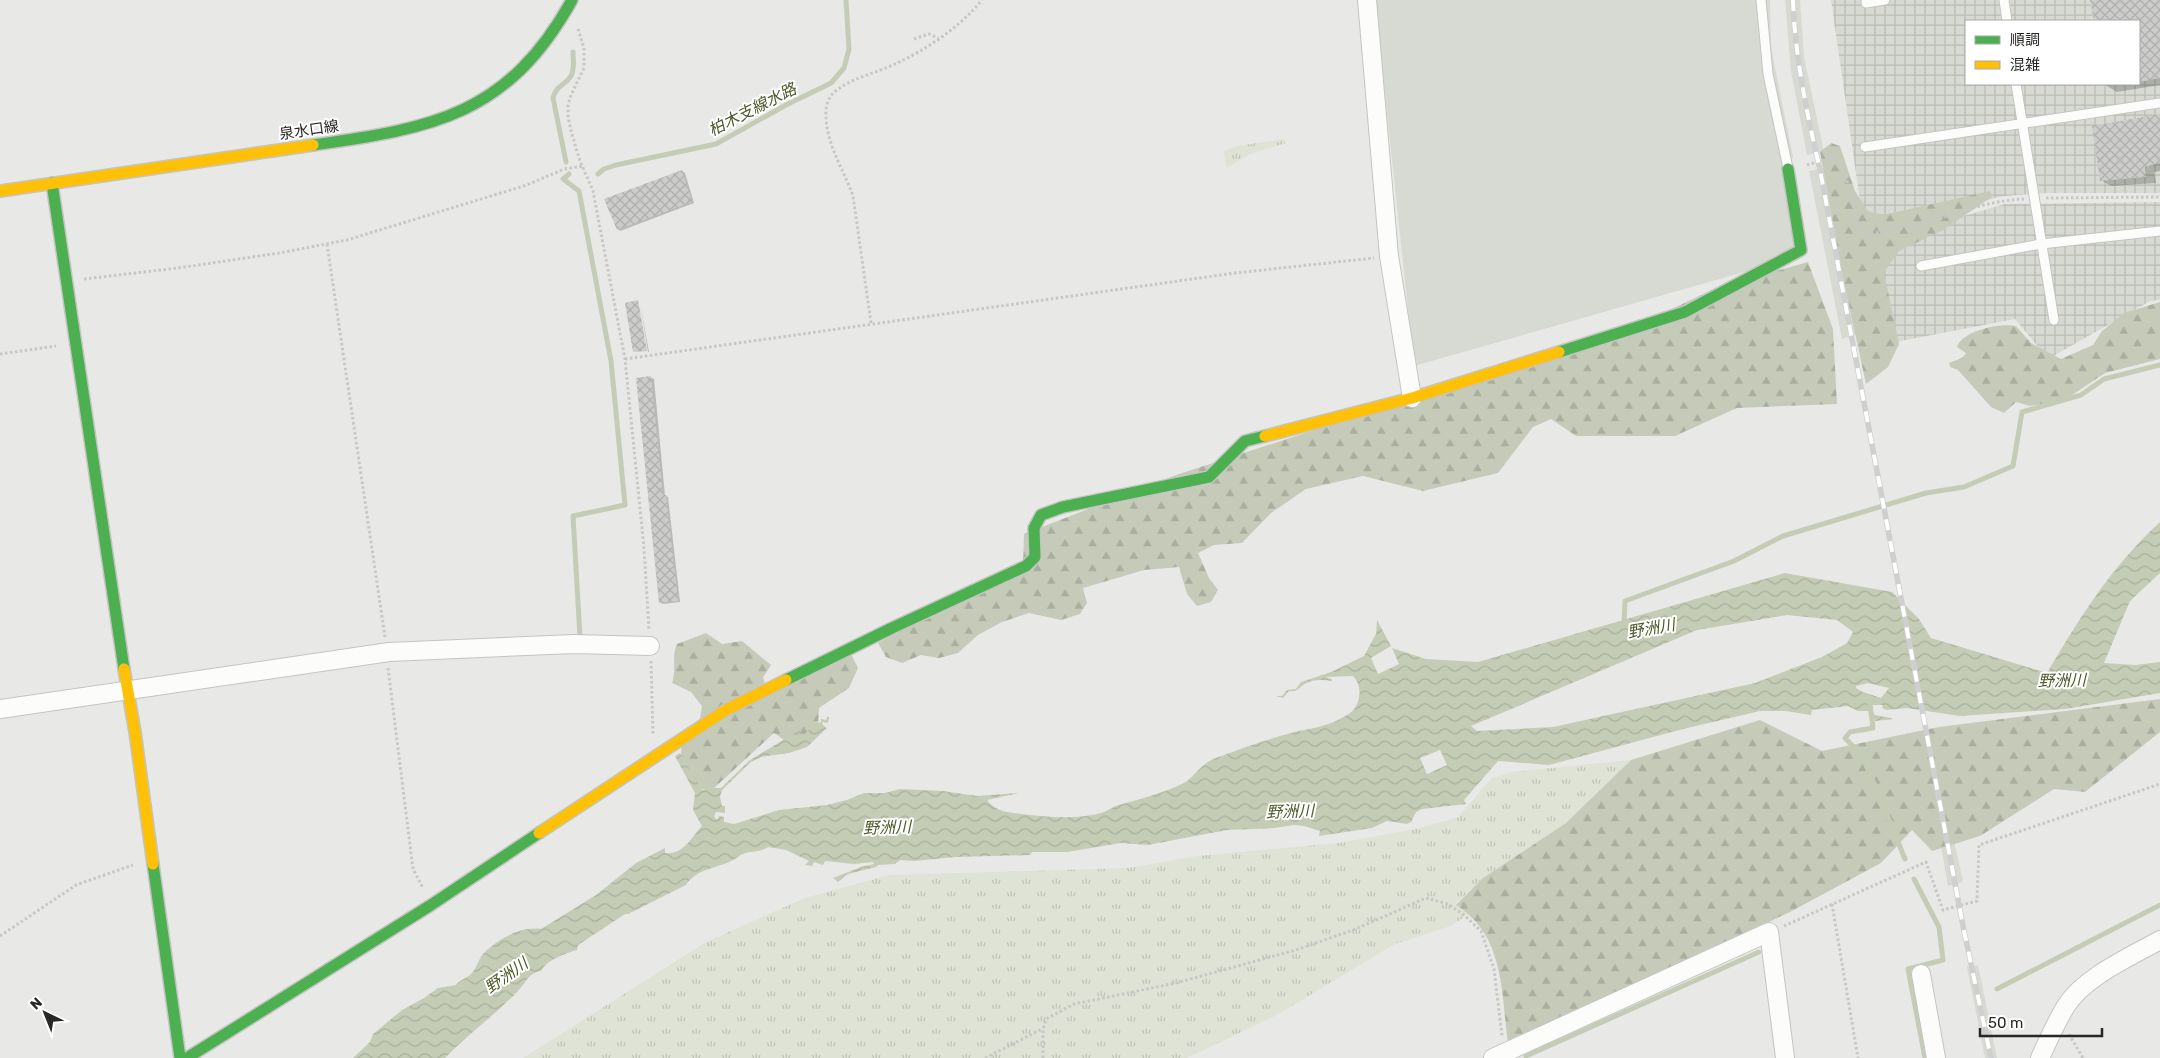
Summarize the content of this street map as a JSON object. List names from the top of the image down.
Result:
{
  "streets": {
    "street": ["泉水口線"]
  },
  "water": ["柏木支線水路", "野洲川"],
  "legend": ["順調", "混雑"],
  "scale_bar": "50 m",
  "north": "top left"
}
